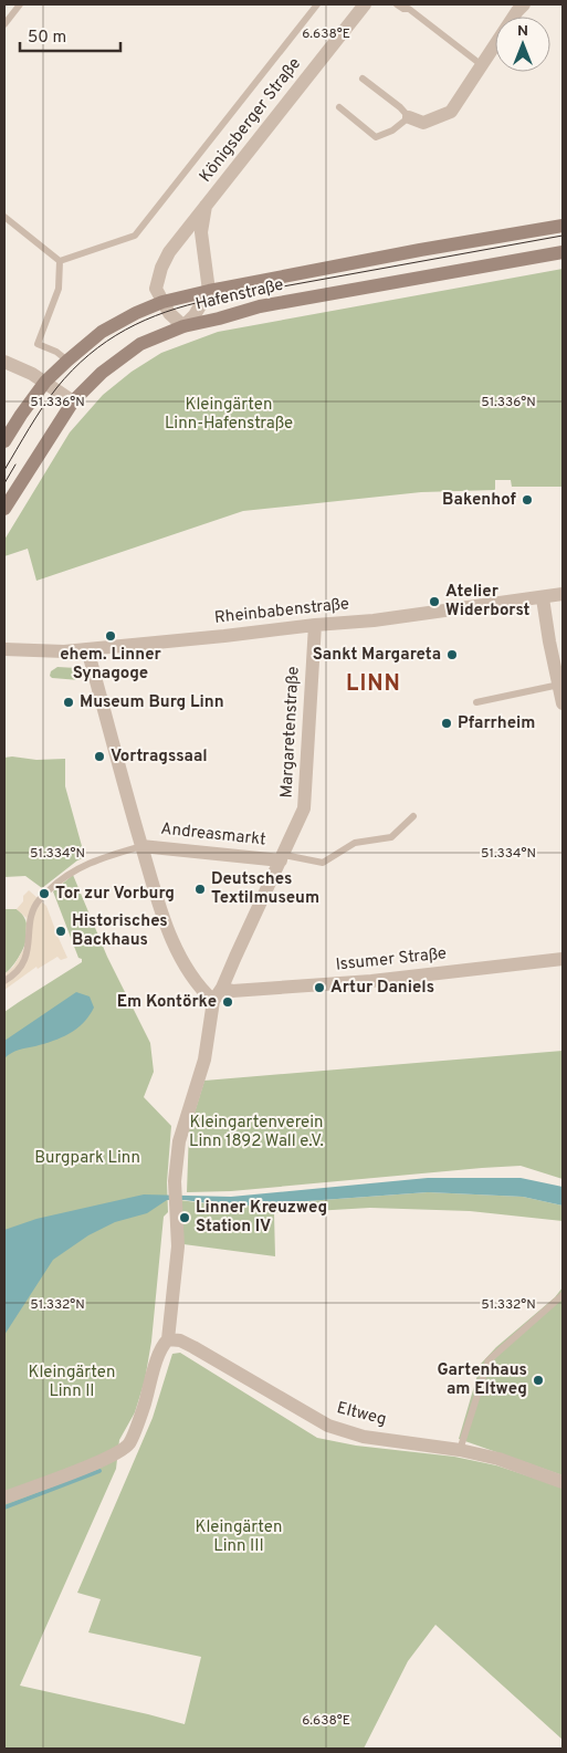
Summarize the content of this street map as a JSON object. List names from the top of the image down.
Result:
{
  "streets": {
    "main road": ["Hafenstraße"],
    "street": [
      "Königsberger Straße",
      "Rheinbabenstraße",
      "Margaretenstraße",
      "Andreasmarkt",
      "Issumer Straße",
      "Eltweg"
    ]
  },
  "crossings": [
    ["Königsberger Straße", "Hafenstraße"],
    ["Rheinbabenstraße", "Margaretenstraße"],
    ["Margaretenstraße", "Andreasmarkt"],
    ["Margaretenstraße", "Issumer Straße"],
    ["Margaretenstraße", "Eltweg"]
  ],
  "districts": ["LINN"],
  "parks": [
    "Kleingärten Linn-Hafenstraße",
    "Kleingartenverein Linn 1892 Wall e.V.",
    "Burgpark Linn",
    "Kleingärten Linn II",
    "Kleingärten Linn III"
  ],
  "places": [
    "Bakenhof",
    "Atelier Widerborst",
    "ehem. Linner Synagoge",
    "Sankt Margareta",
    "Museum Burg Linn",
    "Pfarrheim",
    "Vortragssaal",
    "Deutsches Textilmuseum",
    "Tor zur Vorburg",
    "Historisches Backhaus",
    "Artur Daniels",
    "Em Kontörke",
    "Linner Kreuzweg Station IV",
    "Gartenhaus am Eltweg"
  ],
  "scale_bar": "50 m",
  "north": "top",
  "coordinates": [
    "6.638°E",
    "51.336°N",
    "51.334°N",
    "51.332°N"
  ]
}
